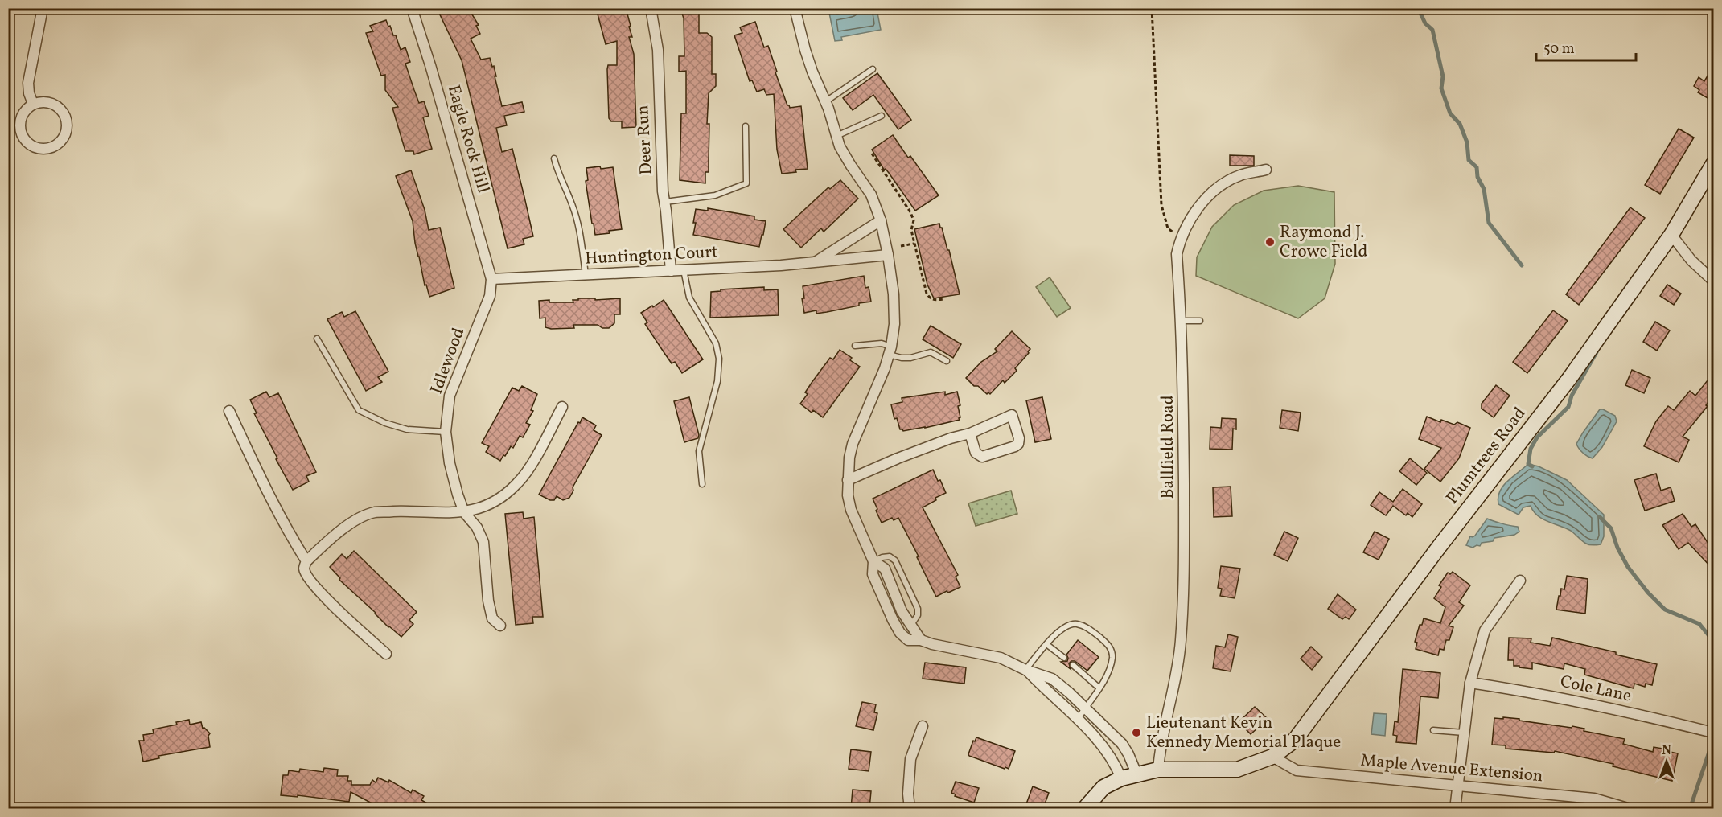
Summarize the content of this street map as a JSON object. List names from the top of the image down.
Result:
{
  "streets": {
    "main road": ["Plumtrees Road"],
    "street": [
      "Eagle Rock Hill",
      "Deer Run",
      "Huntington Court",
      "Idlewood",
      "Ballfield Road",
      "Cole Lane",
      "Maple Avenue Extension"
    ]
  },
  "crossings": [
    ["Eagle Rock Hill", "Huntington Court"],
    ["Eagle Rock Hill", "Idlewood"],
    ["Deer Run", "Huntington Court"],
    ["Huntington Court", "Idlewood"],
    ["Ballfield Road", "Plumtrees Road"],
    ["Plumtrees Road", "Maple Avenue Extension"]
  ],
  "places": ["Raymond J. Crowe Field", "Lieutenant Kevin Kennedy Memorial Plaque"],
  "scale_bar": "50 m",
  "north": "top"
}
